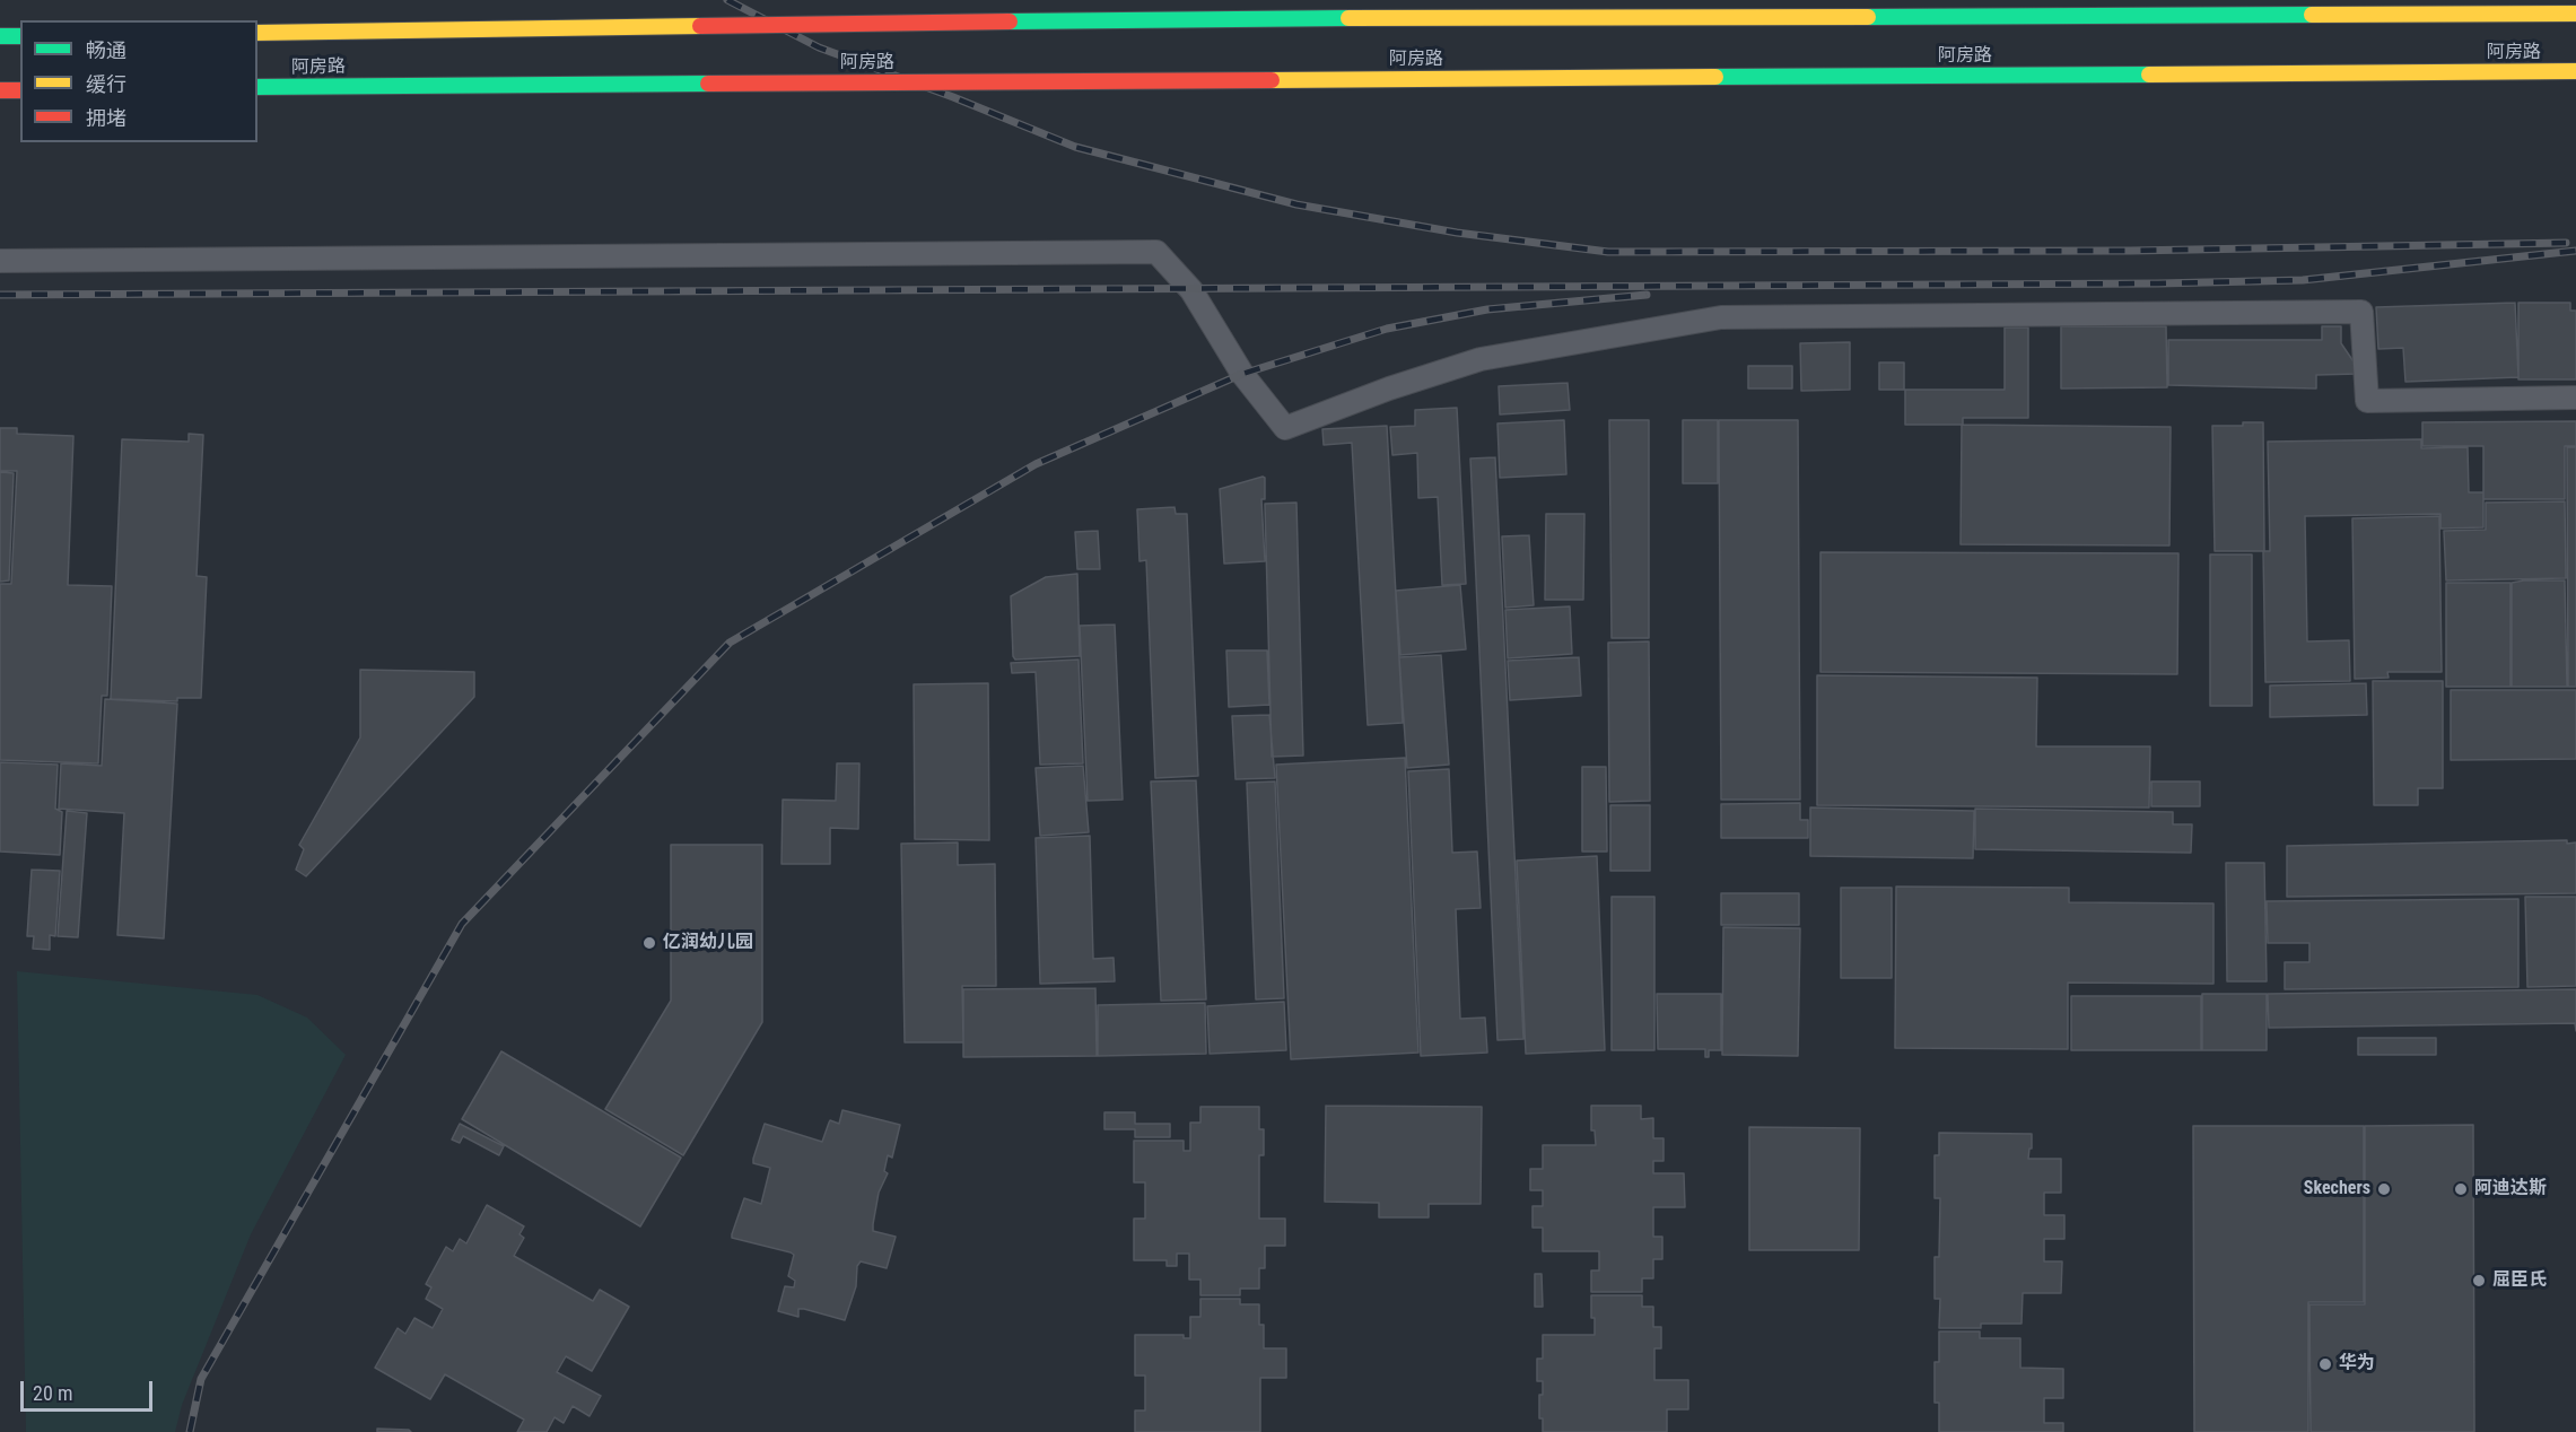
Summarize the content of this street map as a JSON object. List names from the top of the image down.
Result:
{
  "streets": {
    "main road": ["阿房路"]
  },
  "places": [
    "亿润幼儿园",
    "Skechers",
    "阿迪达斯",
    "屈臣氏",
    "华为"
  ],
  "legend": ["畅通", "缓行", "拥堵"],
  "scale_bar": "20 m"
}
